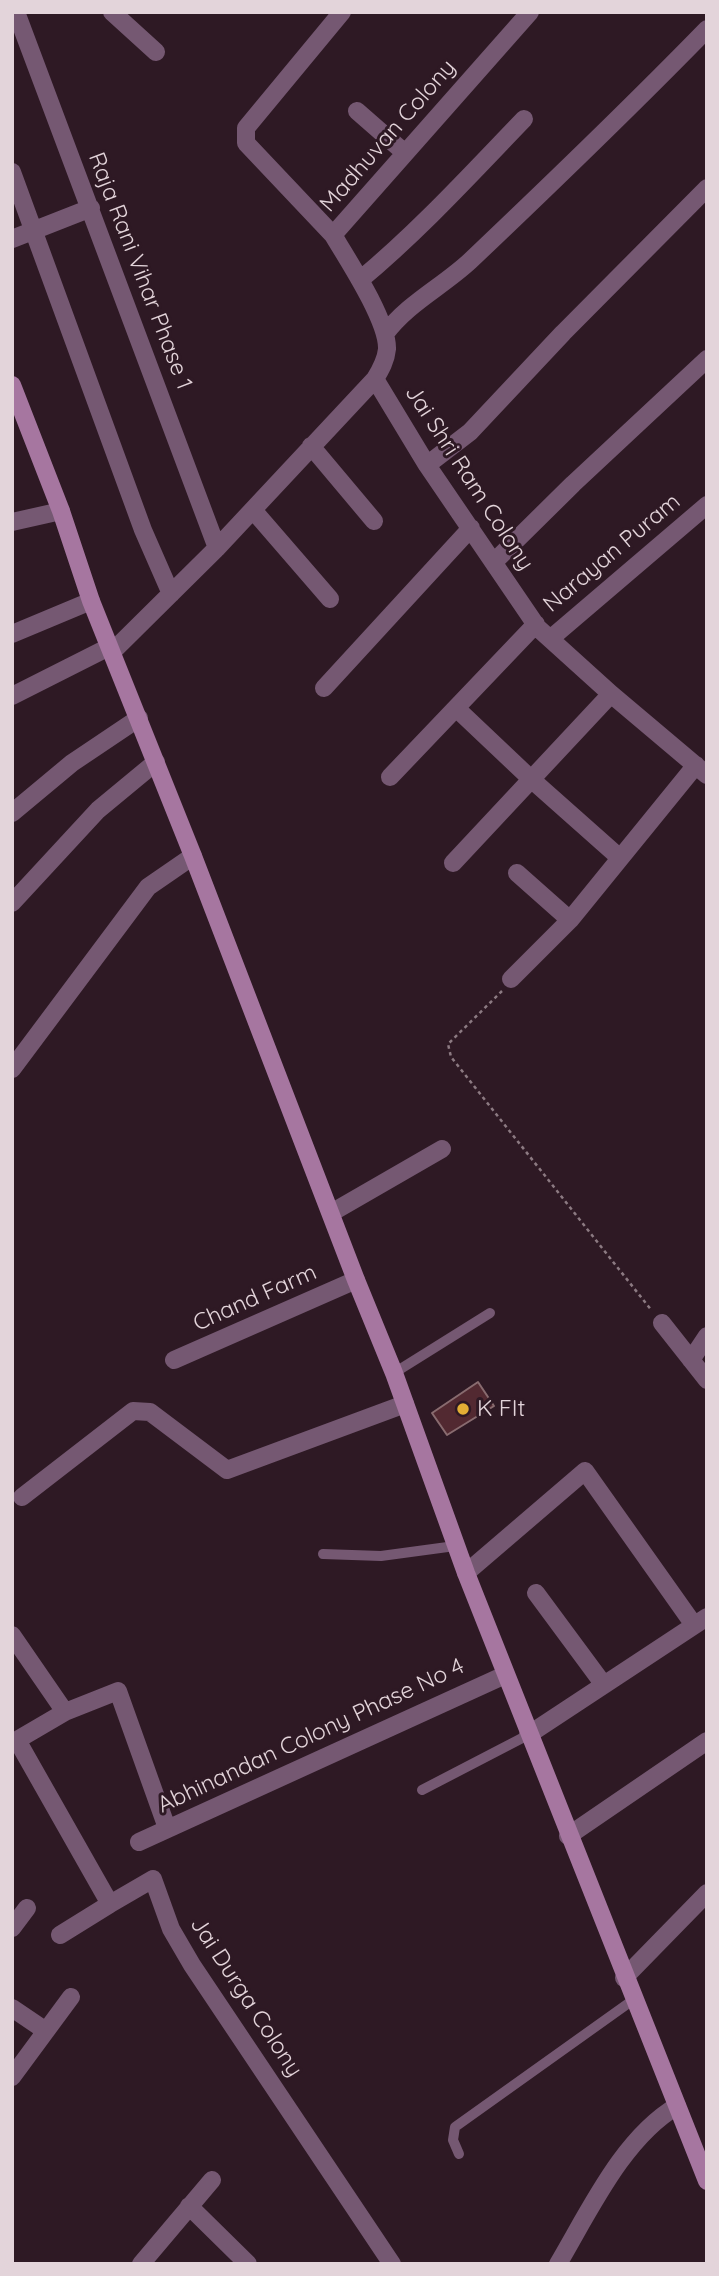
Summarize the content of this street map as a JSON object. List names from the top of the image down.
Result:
{
  "streets": {
    "street": [
      "Madhuvan Colony",
      "Raja Rani Vihar Phase 1",
      "Jai Shri Ram Colony",
      "Narayan Puram",
      "Chand Farm",
      "Abhinandan Colony Phase No 4",
      "Jai Durga Colony"
    ]
  },
  "crossings": [
    ["Raja Rani Vihar Phase 1", "Jai Shri Ram Colony"],
    ["Jai Shri Ram Colony", "Narayan Puram"]
  ],
  "places": ["K FIt"]
}
